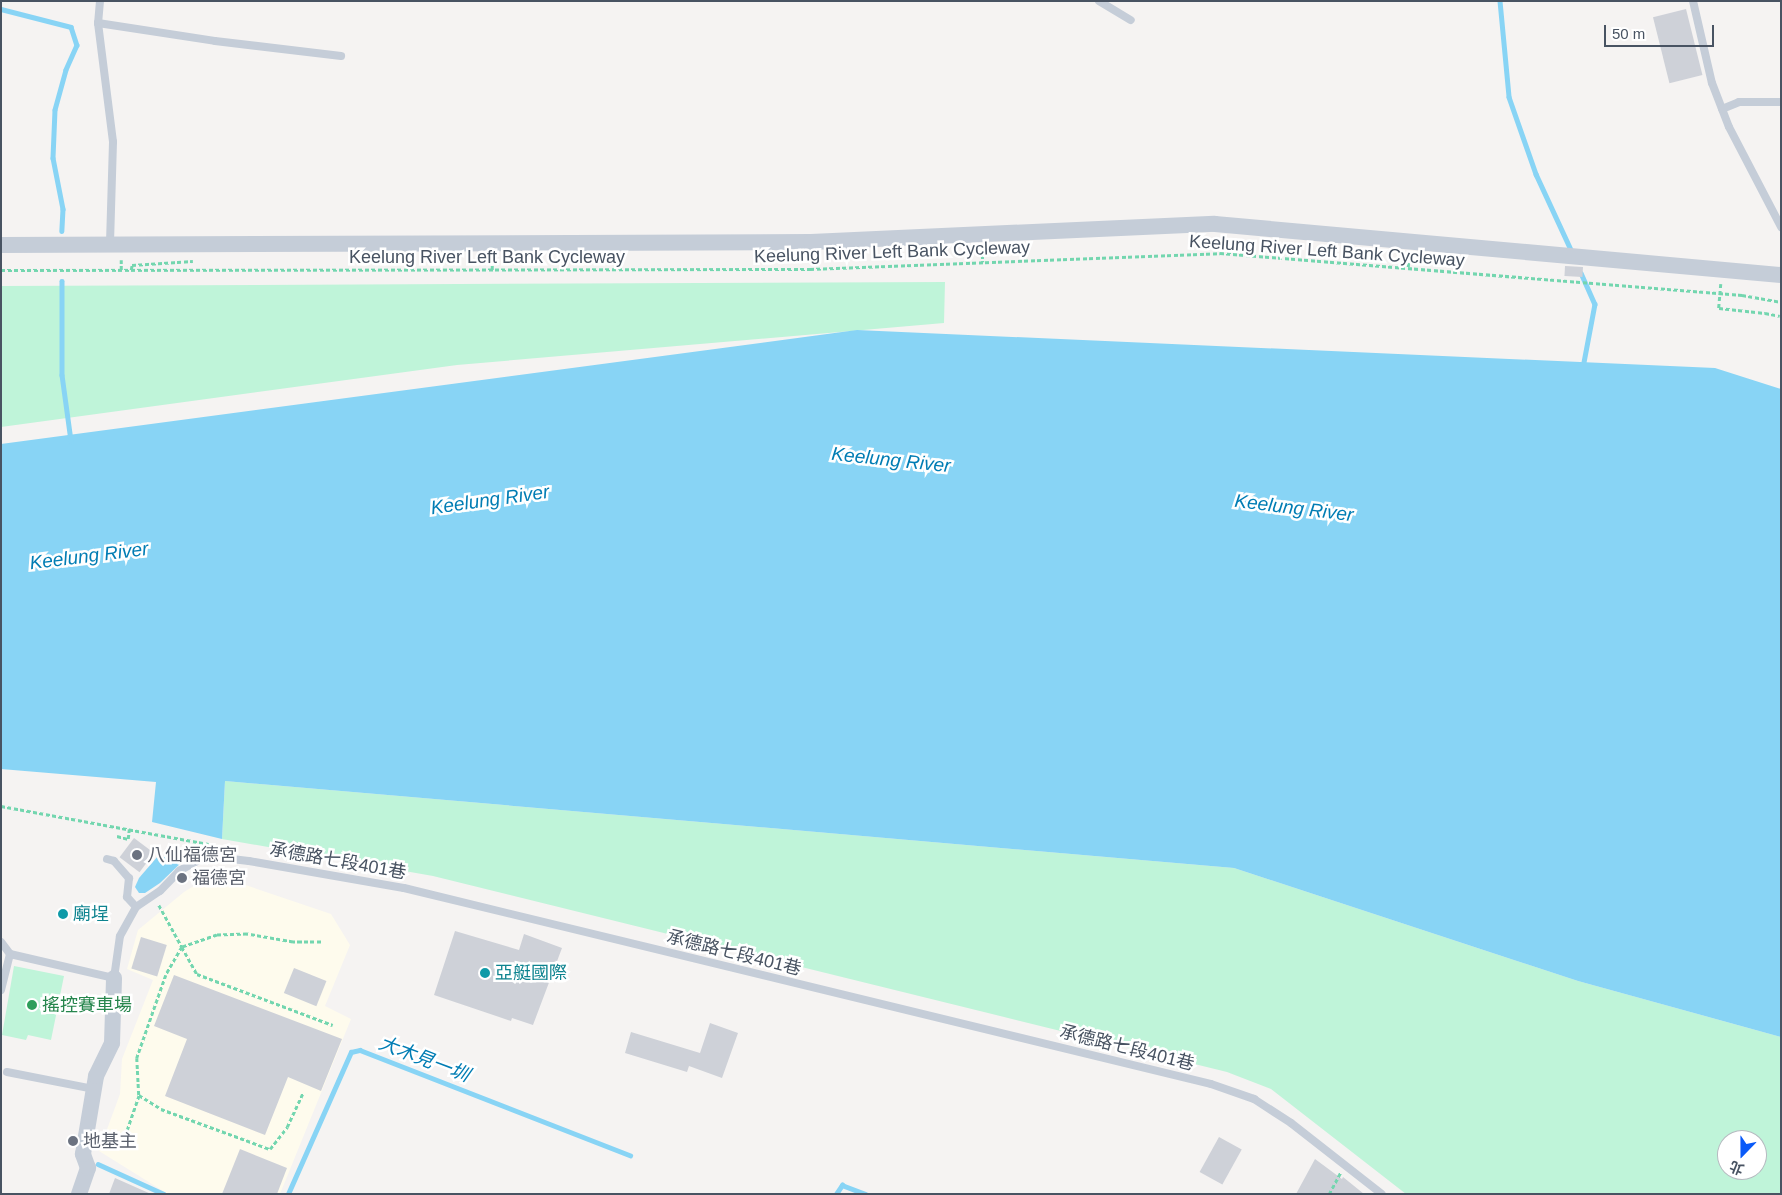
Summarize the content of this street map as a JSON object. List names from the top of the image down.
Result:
{
  "streets": {
    "lane": ["承德路七段401巷"],
    "path": ["Keelung River Left Bank Cycleway"]
  },
  "water": ["Keelung River", "大木見一圳"],
  "places": [
    "八仙福德宮",
    "福德宮",
    "廟埕",
    "亞艇國際",
    "搖控賽車場",
    "地基主"
  ],
  "scale_bar": "50 m",
  "north": "bottom"
}
